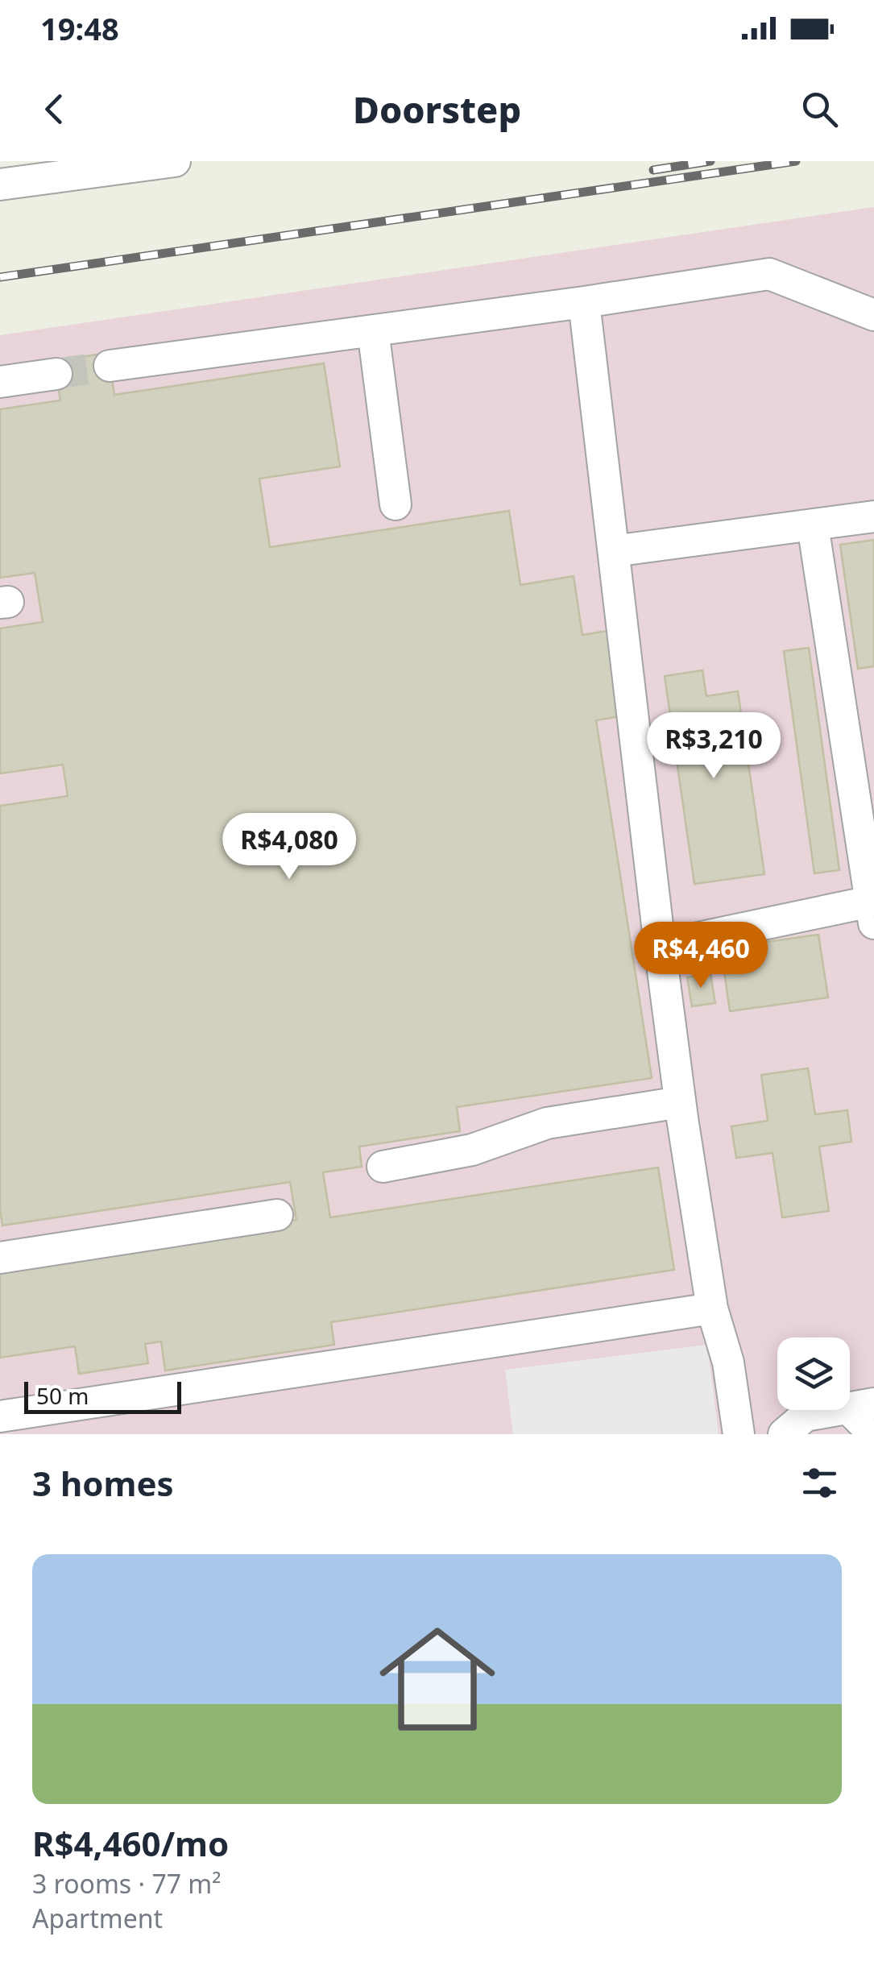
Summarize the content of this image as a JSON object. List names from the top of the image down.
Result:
{
  "scale_bar": "50 m",
  "page": {
    "status": "19:48",
    "header": "Doorstep",
    "price": ["R$3,210", "R$4,080", "R$4,460"],
    "scale": "50 m",
    "heading": "3 homes",
    "list": [
      {
        "name": "R$4,460/mo",
        "note": "3 rooms · 77 m² · Apartment"
      }
    ]
  }
}
